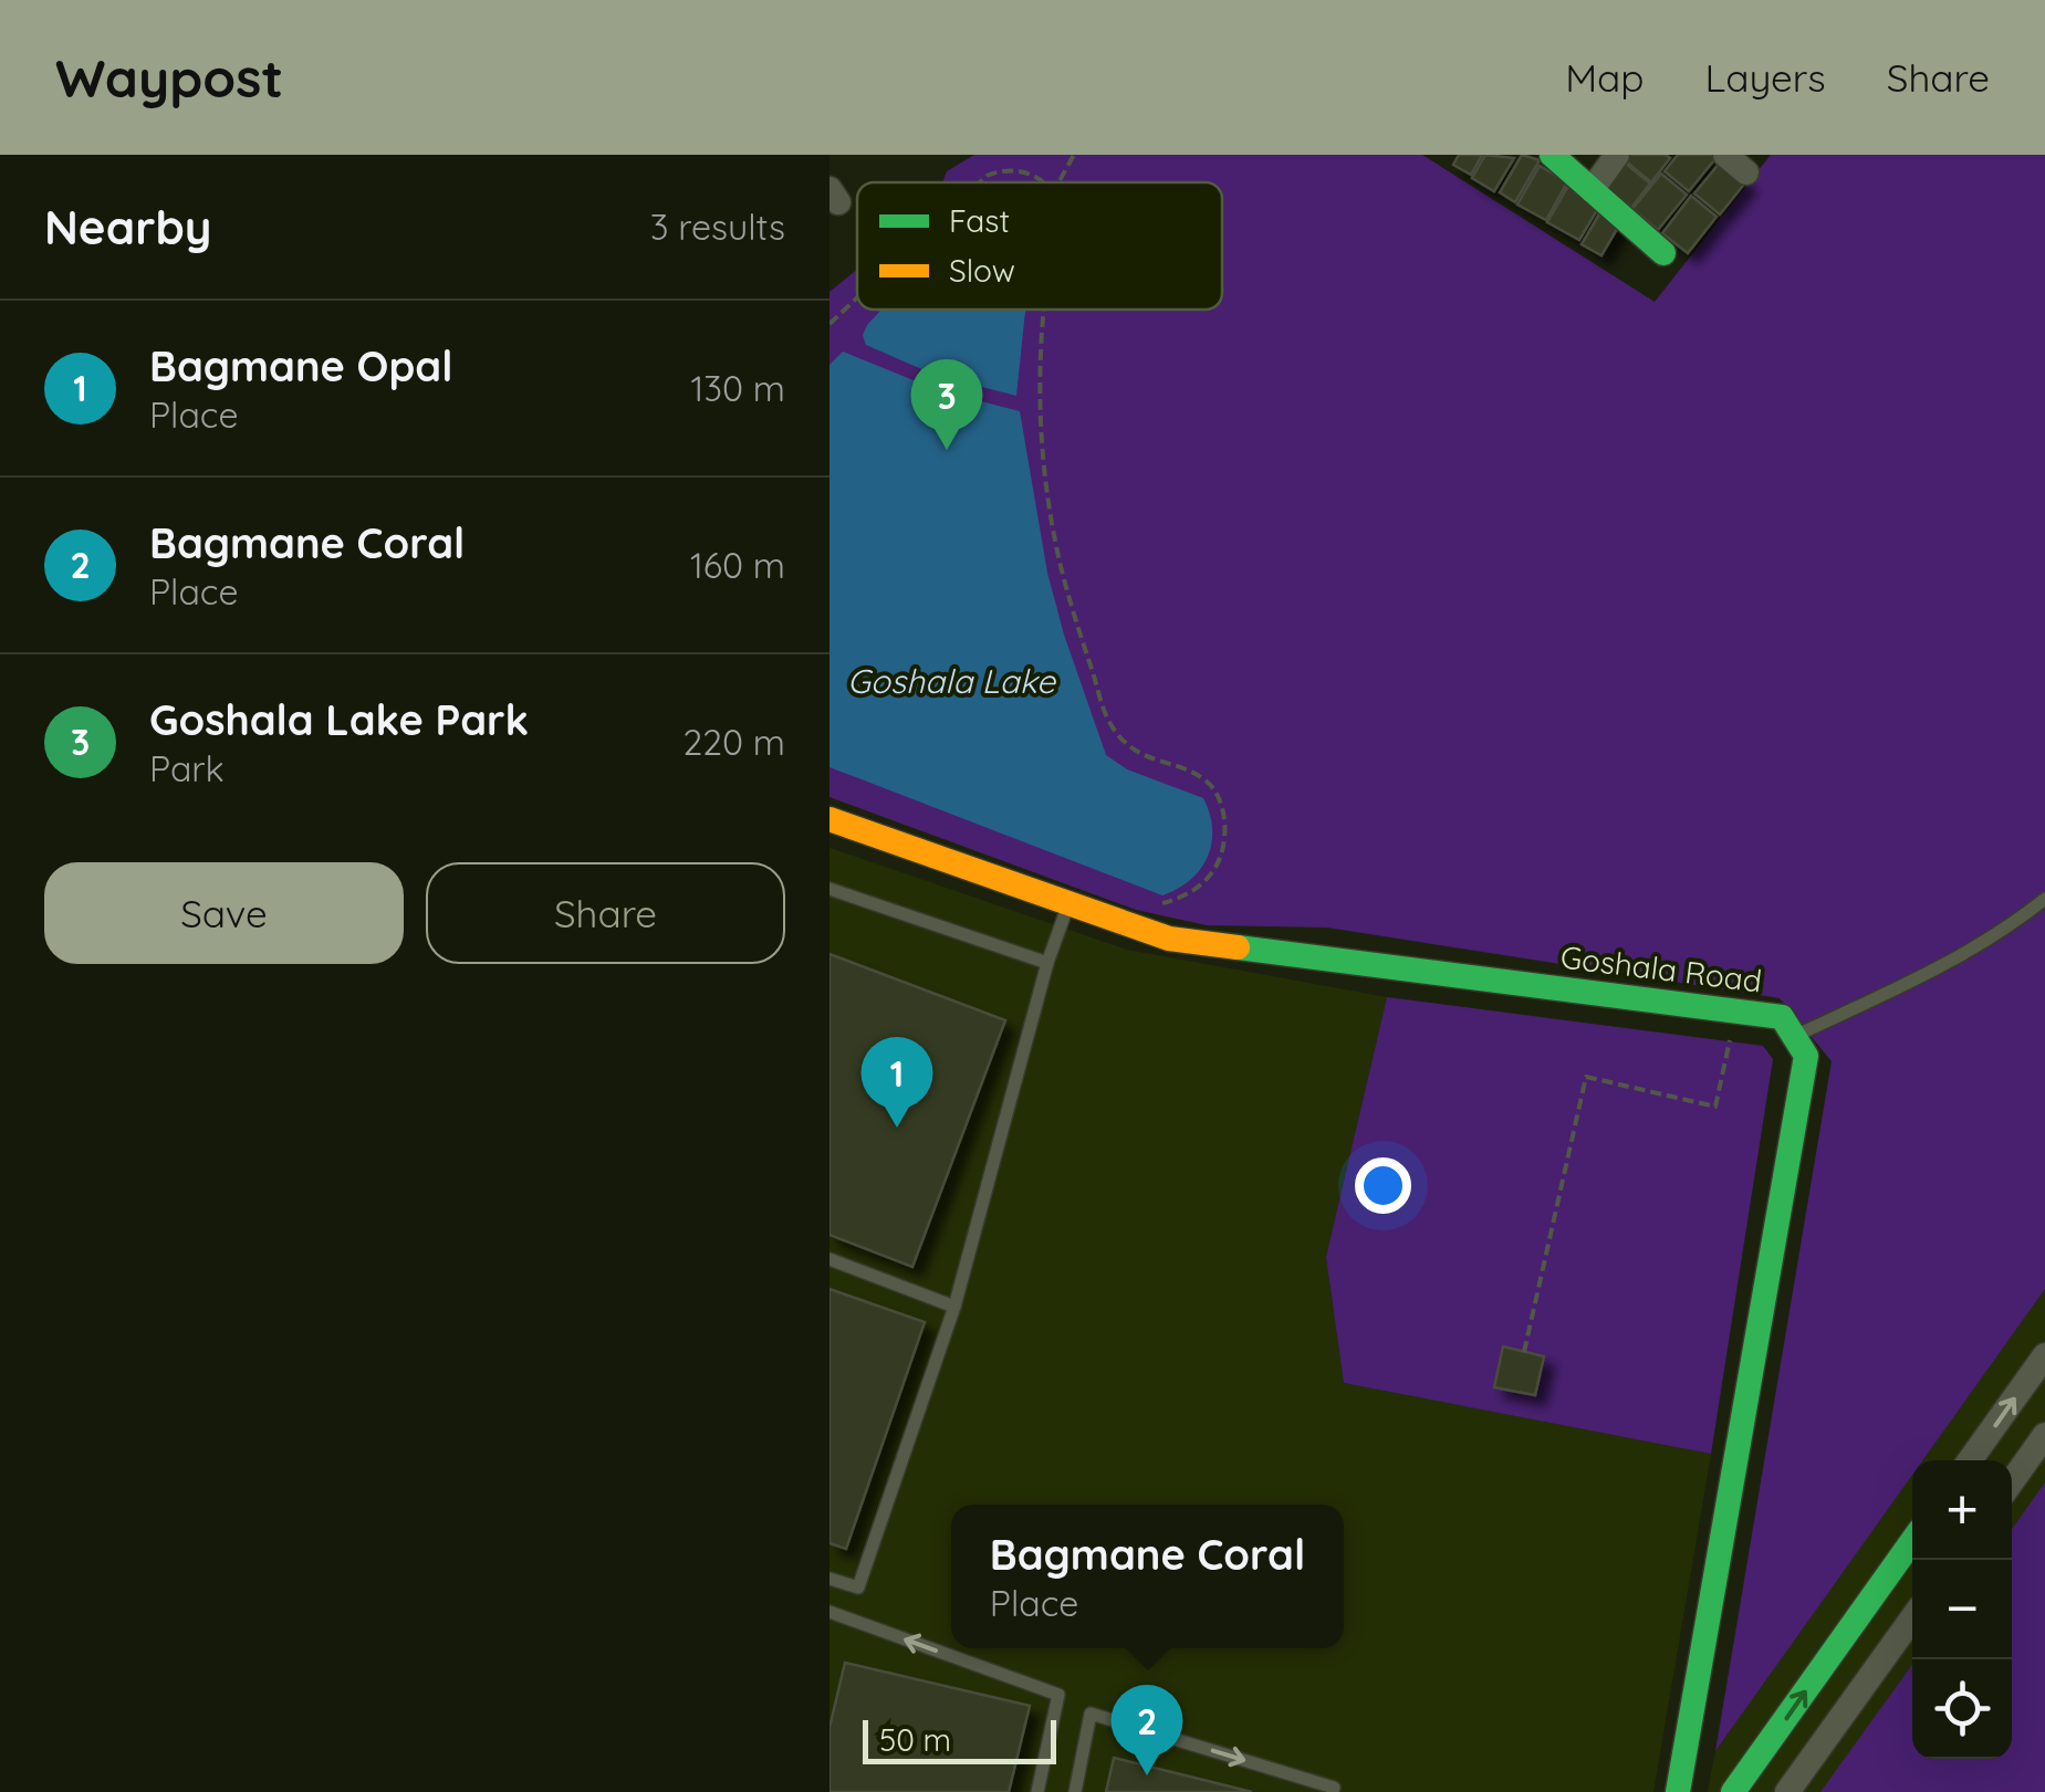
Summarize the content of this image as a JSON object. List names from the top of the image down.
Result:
{
  "streets": {
    "street": ["Goshala Road"]
  },
  "water": ["Goshala Lake"],
  "legend": ["Fast", "Slow"],
  "scale_bar": "50 m",
  "page": {
    "header": "Waypost",
    "nav": ["Map", "Layers", "Share"],
    "heading": ["Nearby", "3 results"],
    "list": [
      {
        "mark": "1",
        "name": "Bagmane Opal",
        "note": "Place",
        "value": "130 m"
      },
      {
        "mark": "2",
        "name": "Bagmane Coral",
        "note": "Place",
        "value": "160 m"
      },
      {
        "mark": "3",
        "name": "Goshala Lake Park",
        "note": "Park",
        "value": "220 m"
      }
    ],
    "pins": ["3", "1", "2"],
    "buttons": ["Save", "Share"],
    "map_buttons": ["+", "−"],
    "popup": ["Bagmane Coral", "Place"],
    "scale": "50 m"
  }
}
